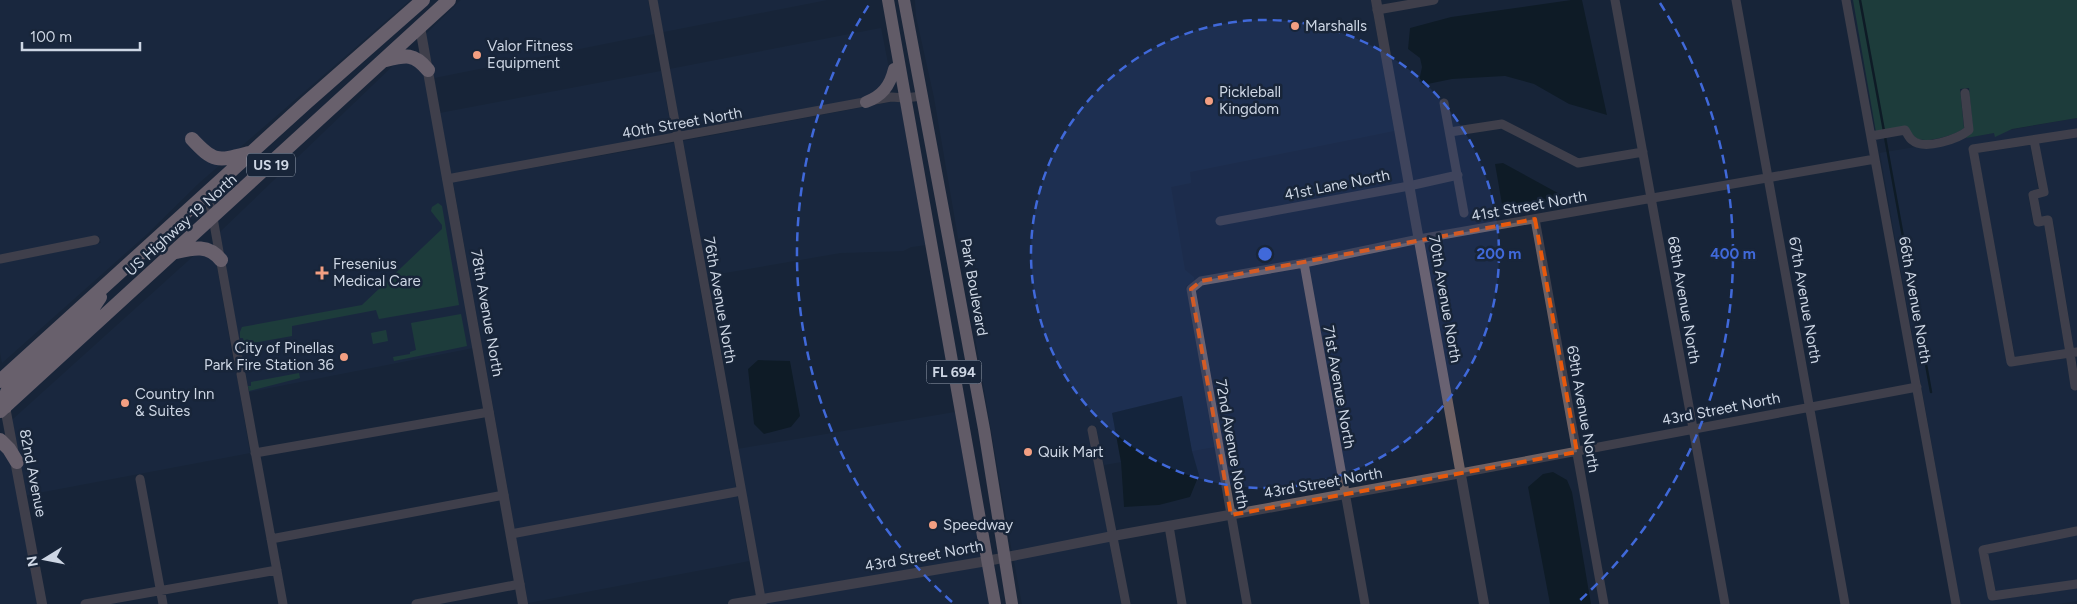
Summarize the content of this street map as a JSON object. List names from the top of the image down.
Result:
{
  "streets": {
    "highway": ["US 19", "US Highway 19 North"],
    "main road": ["Park Boulevard", "FL 694"],
    "street": [
      "40th Street North",
      "41st Lane North",
      "41st Street North",
      "70th Avenue North",
      "76th Avenue North",
      "68th Avenue North",
      "67th Avenue North",
      "66th Avenue North",
      "78th Avenue North",
      "71st Avenue North",
      "69th Avenue North",
      "43rd Street North",
      "72nd Avenue North",
      "82nd Avenue"
    ]
  },
  "crossings": [
    ["40th Street North", "Park Boulevard"],
    ["40th Street North", "76th Avenue North"],
    ["40th Street North", "78th Avenue North"],
    ["40th Street North", "FL 694"],
    ["41st Lane North", "70th Avenue North"],
    ["41st Street North", "70th Avenue North"],
    ["41st Street North", "68th Avenue North"],
    ["41st Street North", "67th Avenue North"],
    ["41st Street North", "66th Avenue North"],
    ["41st Street North", "71st Avenue North"],
    ["41st Street North", "69th Avenue North"],
    ["41st Street North", "72nd Avenue North"],
    ["US Highway 19 North", "78th Avenue North"],
    ["US Highway 19 North", "82nd Avenue"],
    ["Park Boulevard", "FL 694"],
    ["Park Boulevard", "43rd Street North"],
    ["70th Avenue North", "43rd Street North"],
    ["76th Avenue North", "43rd Street North"],
    ["68th Avenue North", "43rd Street North"],
    ["67th Avenue North", "43rd Street North"],
    ["66th Avenue North", "43rd Street North"],
    ["FL 694", "43rd Street North"],
    ["71st Avenue North", "43rd Street North"],
    ["69th Avenue North", "43rd Street North"],
    ["43rd Street North", "72nd Avenue North"]
  ],
  "places": {
    "other": [
      "Marshalls",
      "Valor Fitness Equipment",
      "Pickleball Kingdom",
      "City of Pinellas Park Fire Station 36",
      "Country Inn & Suites",
      "Quik Mart",
      "Speedway"
    ],
    "health": ["Fresenius Medical Care"]
  },
  "scale_bar": "100 m",
  "north": "left",
  "rings": ["200 m", "400 m"]
}
